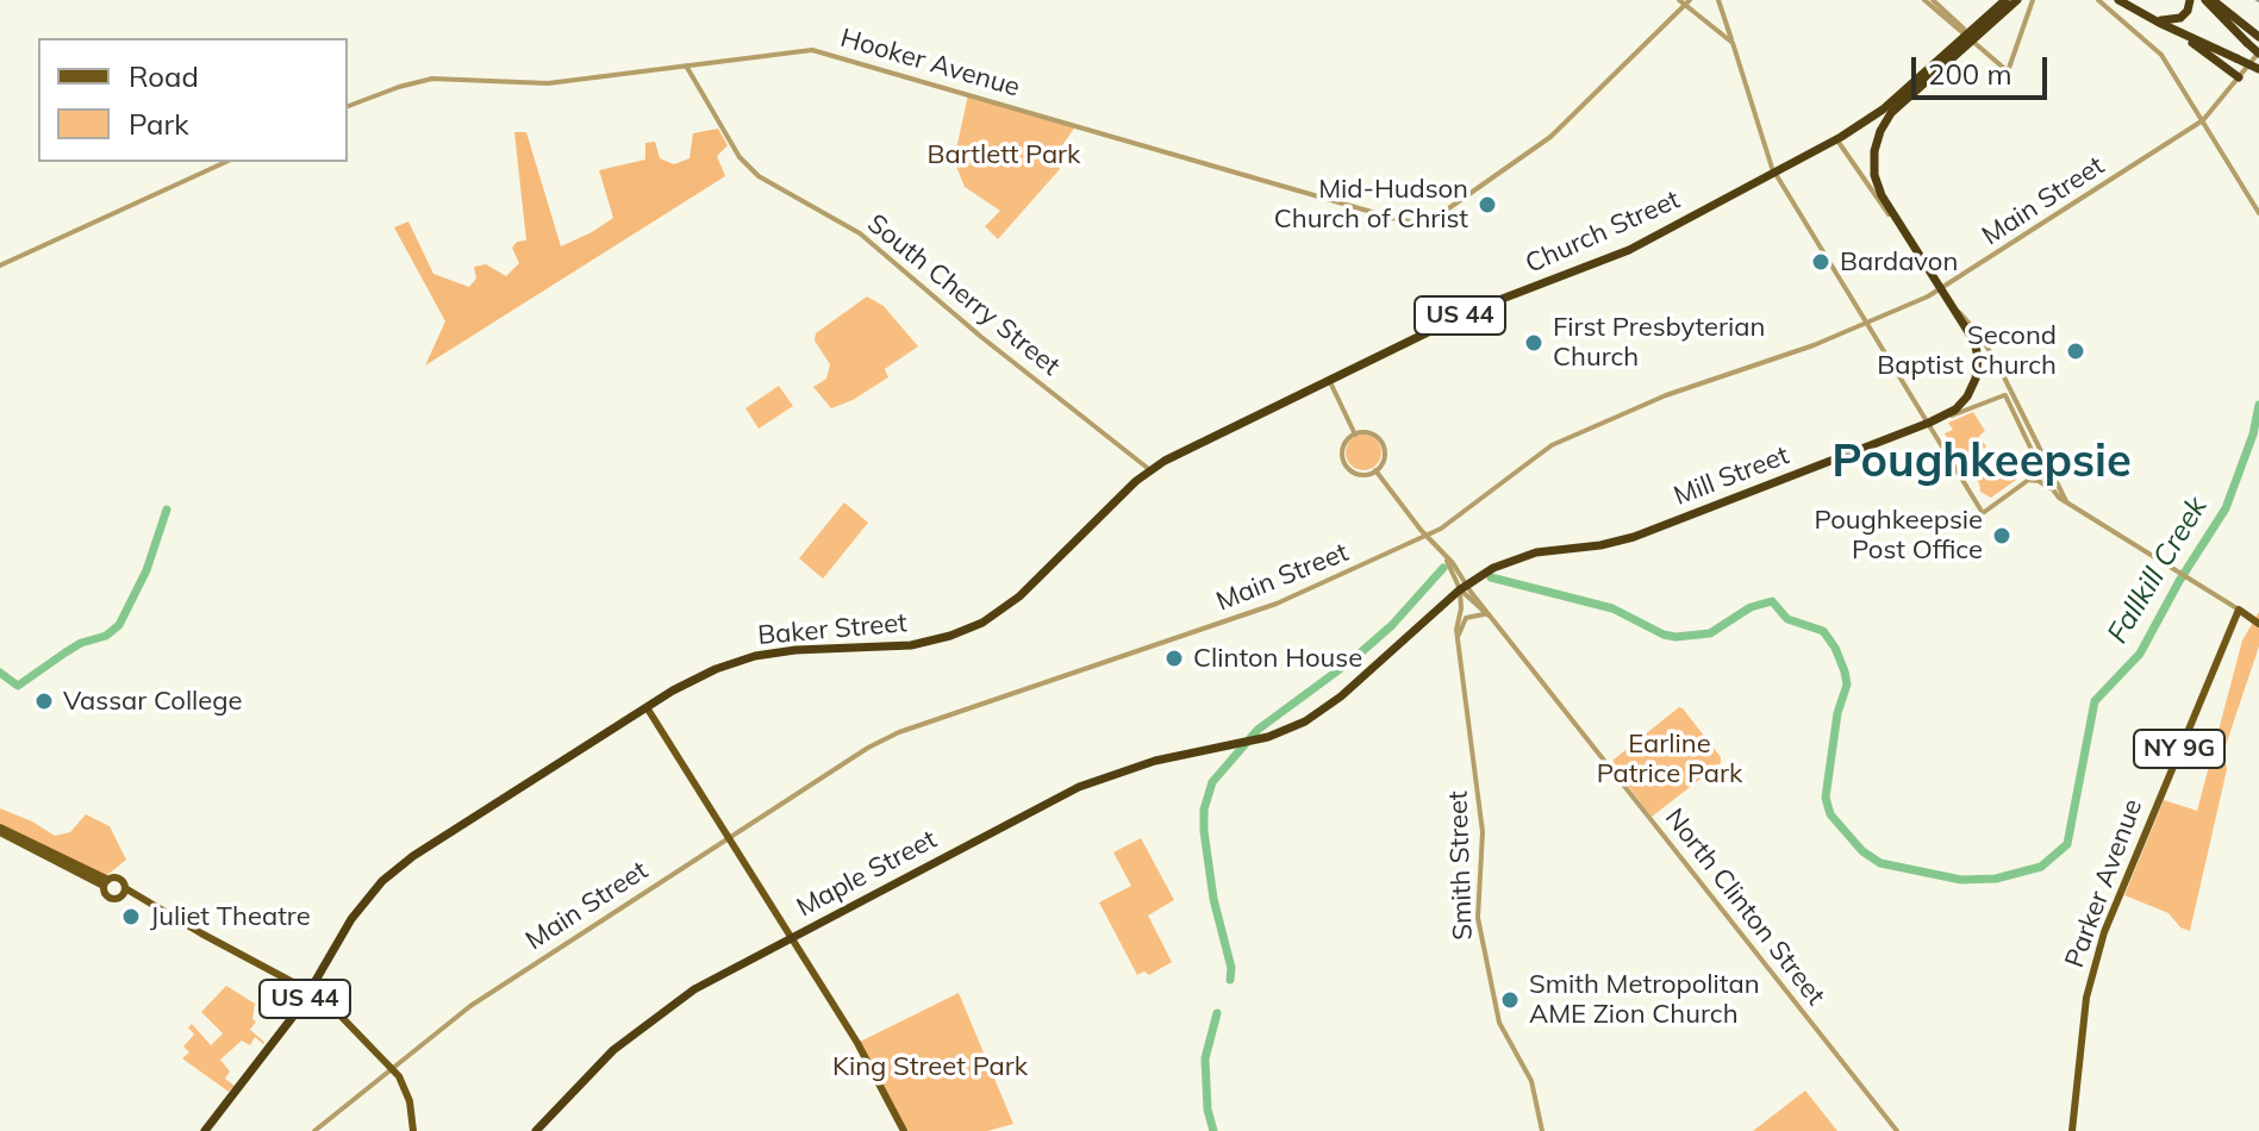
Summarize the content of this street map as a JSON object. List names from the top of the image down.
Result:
{
  "streets": {
    "highway": [
      "Church Street",
      "US 44",
      "Mill Street",
      "Baker Street",
      "Maple Street"
    ],
    "main road": ["NY 9G", "Parker Avenue"],
    "street": [
      "Hooker Avenue",
      "Main Street",
      "South Cherry Street",
      "Smith Street",
      "North Clinton Street"
    ]
  },
  "crossings": [
    ["Hooker Avenue", "South Cherry Street"],
    ["Main Street", "US 44"],
    ["Main Street", "North Clinton Street"],
    ["Church Street", "South Cherry Street"],
    ["Church Street", "US 44"],
    ["Church Street", "Baker Street"],
    ["US 44", "Mill Street"],
    ["US 44", "Baker Street"],
    ["US 44", "Smith Street"],
    ["US 44", "Maple Street"],
    ["US 44", "North Clinton Street"],
    ["Mill Street", "Smith Street"],
    ["Mill Street", "North Clinton Street"],
    ["Smith Street", "North Clinton Street"]
  ],
  "districts": ["Poughkeepsie"],
  "water": ["Fallkill Creek"],
  "parks": ["Bartlett Park", "Earline Patrice Park", "King Street Park"],
  "places": [
    "Mid-Hudson Church of Christ",
    "Bardavon",
    "First Presbyterian Church",
    "Second Baptist Church",
    "Poughkeepsie Post Office",
    "Clinton House",
    "Vassar College",
    "Juliet Theatre",
    "Smith Metropolitan AME Zion Church"
  ],
  "legend": ["Road", "Park"],
  "scale_bar": "200 m"
}
